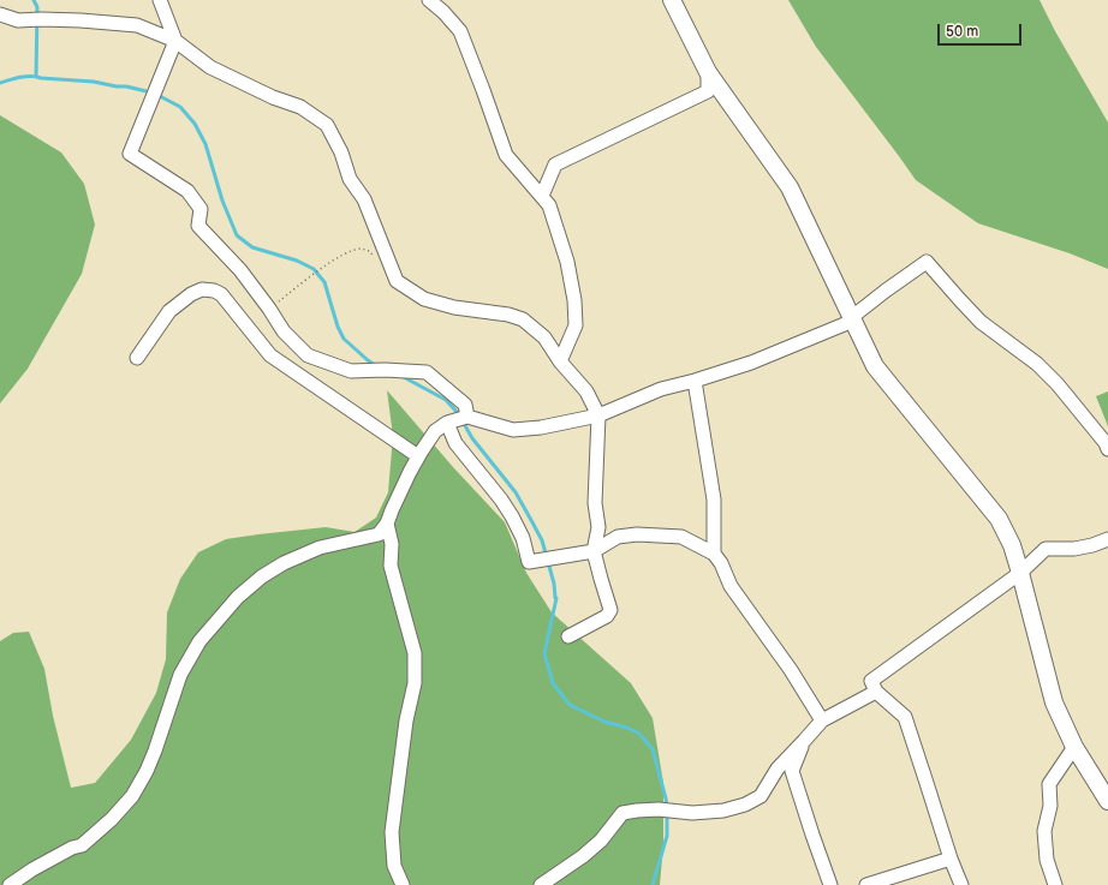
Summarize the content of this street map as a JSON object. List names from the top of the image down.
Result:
{
  "scale_bar": "50 m"
}
